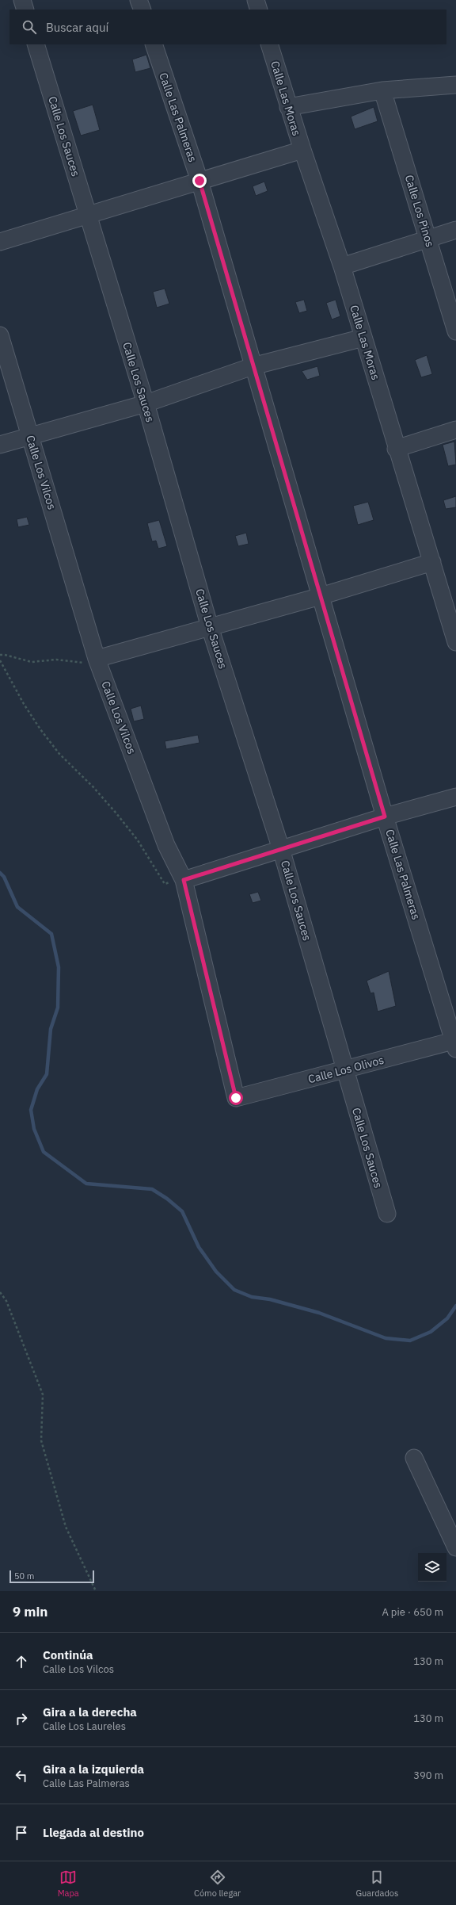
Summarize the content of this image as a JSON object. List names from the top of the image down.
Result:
{
  "streets": {
    "street": [
      "Calle Las Moras",
      "Calle Las Palmeras",
      "Calle Los Sauces",
      "Calle Los Pinos",
      "Calle Los Vilcos",
      "Calle Los Olivos"
    ]
  },
  "crossings": [
    ["Calle Las Palmeras", "Calle Los Olivos"],
    ["Calle Los Sauces", "Calle Los Olivos"],
    ["Calle Los Vilcos", "Calle Los Olivos"]
  ],
  "scale_bar": "50 m",
  "page": {
    "search": "Buscar aquí",
    "scale": "50 m",
    "heading": ["9 min", "A pie · 650 m"],
    "list": [
      ["Continúa", "Calle Los Vilcos", "130 m"],
      ["Gira a la derecha", "Calle Los Laureles", "130 m"],
      ["Gira a la izquierda", "Calle Las Palmeras", "390 m"],
      "Llegada al destino"
    ],
    "nav": ["Mapa", "Cómo llegar", "Guardados"]
  }
}
